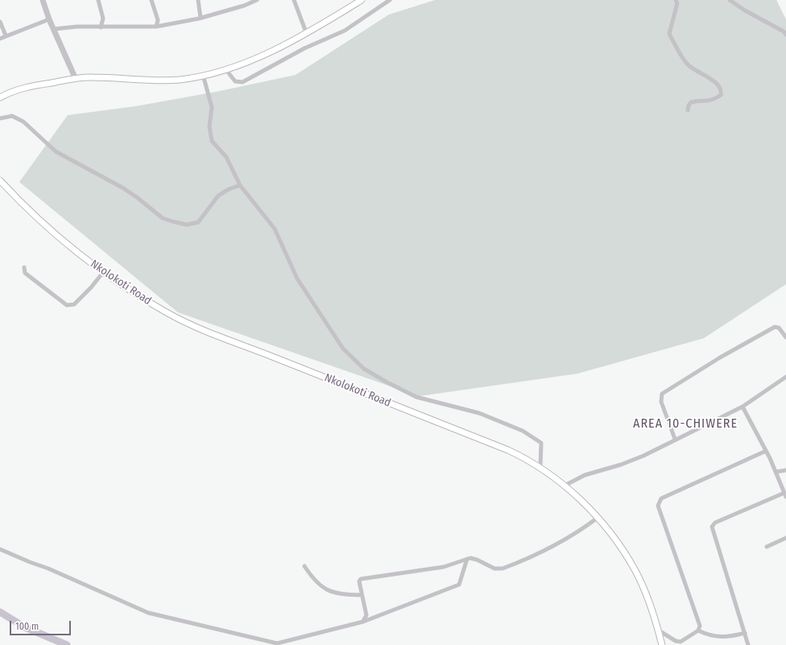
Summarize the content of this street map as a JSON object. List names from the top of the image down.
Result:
{
  "streets": {
    "main road": ["Nkolokoti Road"]
  },
  "districts": ["AREA 10-CHIWERE"],
  "scale_bar": "100 m"
}
